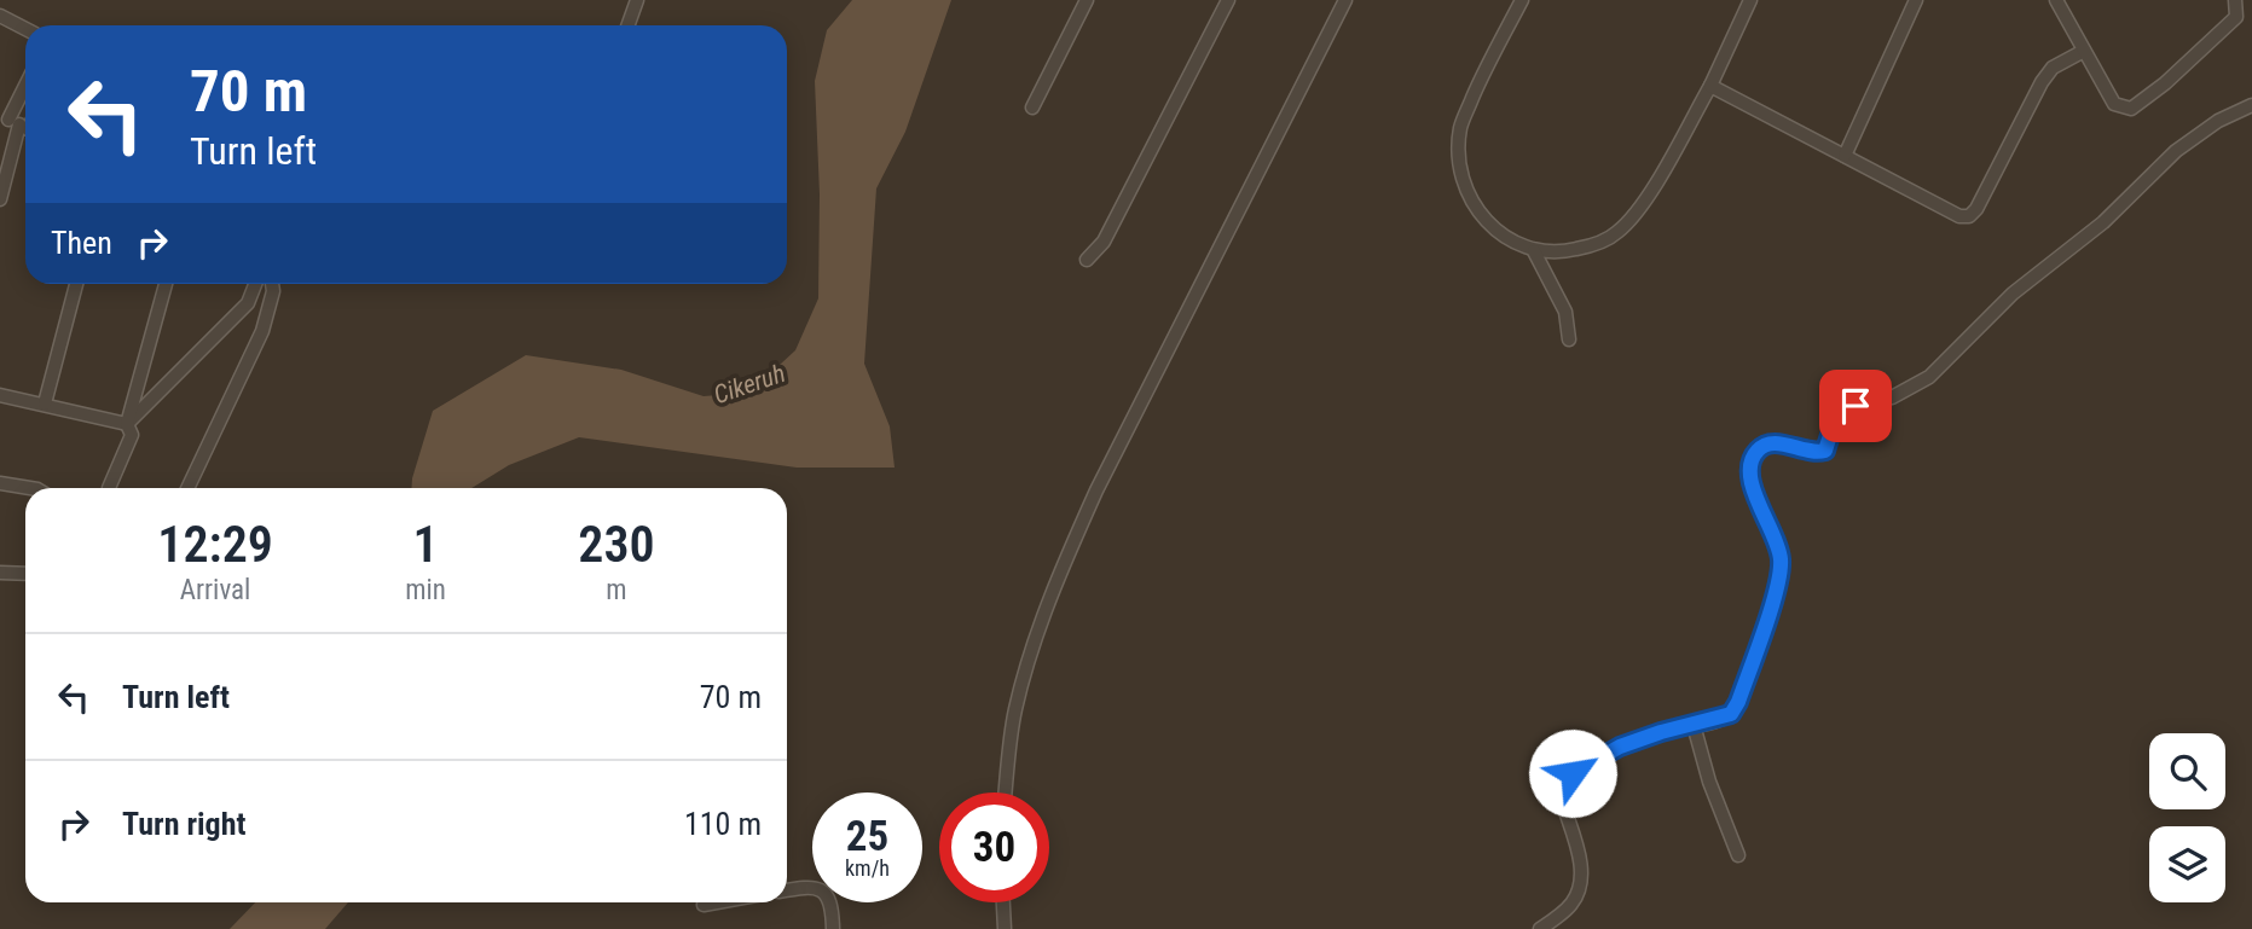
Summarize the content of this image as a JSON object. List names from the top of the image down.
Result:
{
  "water": ["Cikeruh"],
  "page": {
    "turn": ["70 m", "Turn left"],
    "then": "Then",
    "eta": [
      "12:29",
      "Arrival",
      "1",
      "min",
      "230",
      "m"
    ],
    "list": [
      {
        "name": "Turn left",
        "value": "70 m"
      },
      {
        "name": "Turn right",
        "value": "110 m"
      }
    ],
    "speed": "25 km/h",
    "limit": "30"
  }
}
